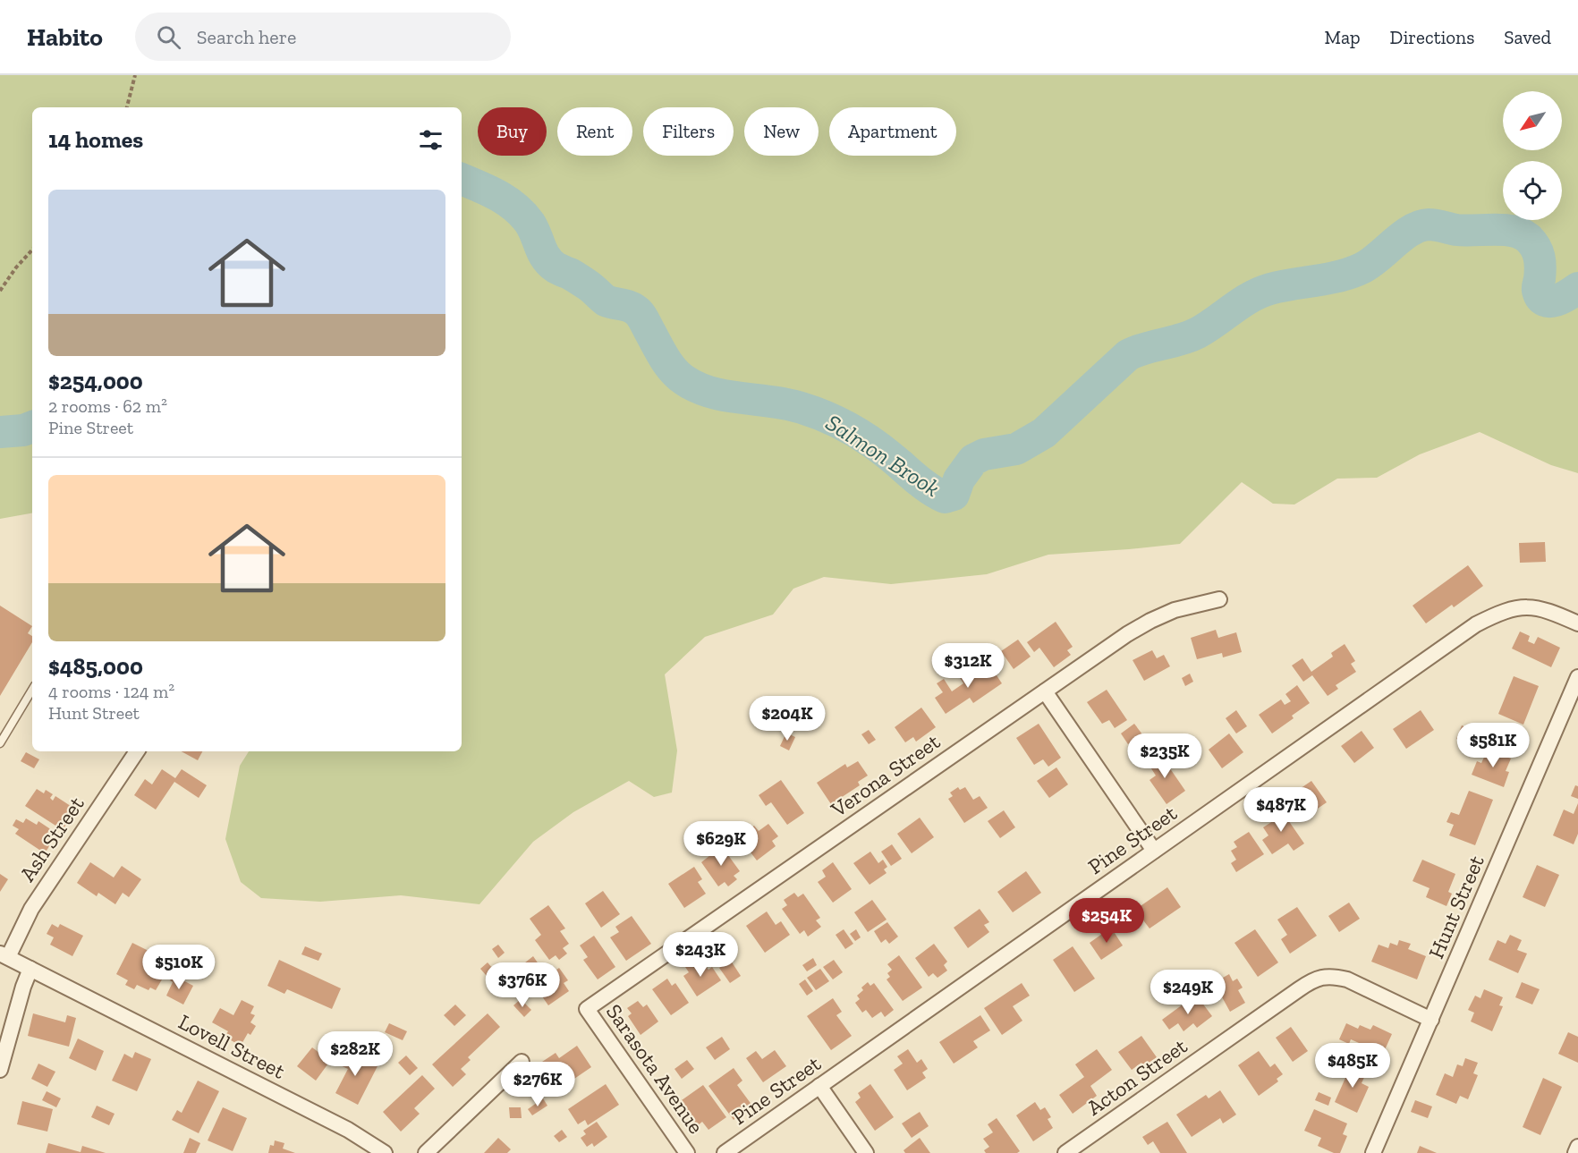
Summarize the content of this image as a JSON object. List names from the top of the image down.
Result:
{
  "streets": {
    "street": [
      "Verona Street",
      "Ash Street",
      "Pine Street",
      "Hunt Street",
      "Lovell Street",
      "Sarasota Avenue",
      "Acton Street"
    ]
  },
  "crossings": [
    ["Verona Street", "Sarasota Avenue"],
    ["Ash Street", "Lovell Street"],
    ["Hunt Street", "Acton Street"]
  ],
  "water": ["Salmon Brook"],
  "north": "bottom left",
  "page": {
    "header": "Habito",
    "search": "Search here",
    "nav": ["Map", "Directions", "Saved"],
    "chip": [
      "Buy",
      "Rent",
      "Filters",
      "New",
      "Apartment"
    ],
    "heading": "14 homes",
    "list": [
      {
        "name": "$254,000",
        "note": "2 rooms · 62 m² · Pine Street"
      },
      {
        "name": "$485,000",
        "note": "4 rooms · 124 m² · Hunt Street"
      }
    ],
    "price": [
      "$312K",
      "$204K",
      "$581K",
      "$235K",
      "$487K",
      "$629K",
      "$254K",
      "$243K",
      "$510K",
      "$376K",
      "$249K",
      "$282K",
      "$485K",
      "$276K"
    ]
  }
}
